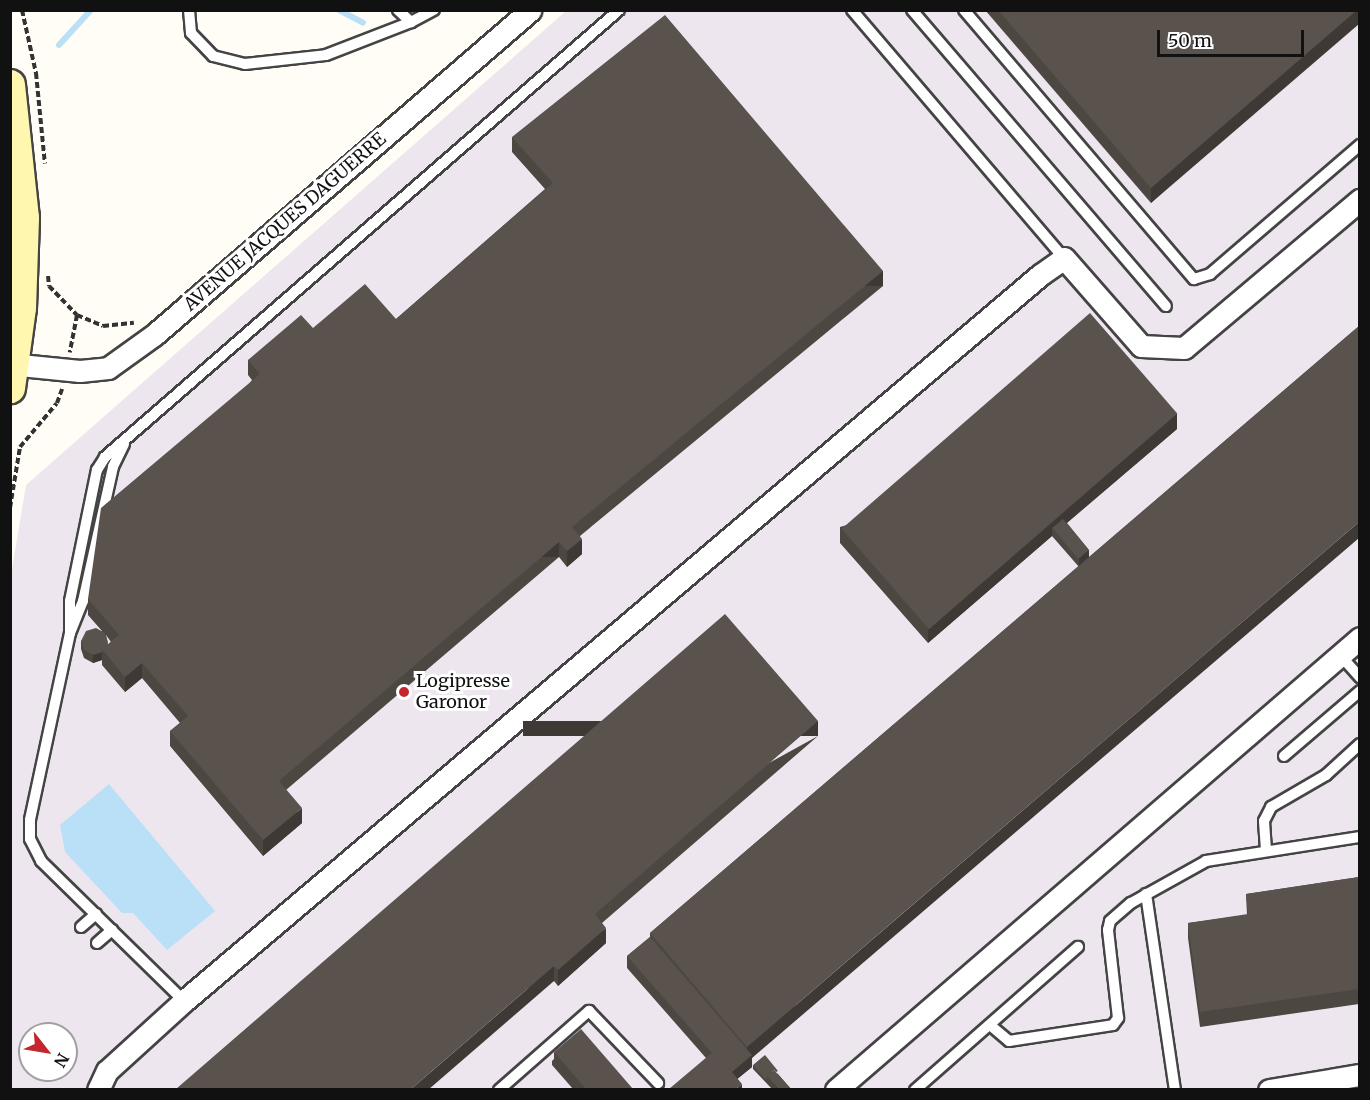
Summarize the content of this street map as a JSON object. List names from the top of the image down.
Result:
{
  "streets": {
    "street": ["AVENUE JACQUES DAGUERRE"]
  },
  "places": ["Logipresse Garonor"],
  "scale_bar": "50 m",
  "north": "bottom right"
}
